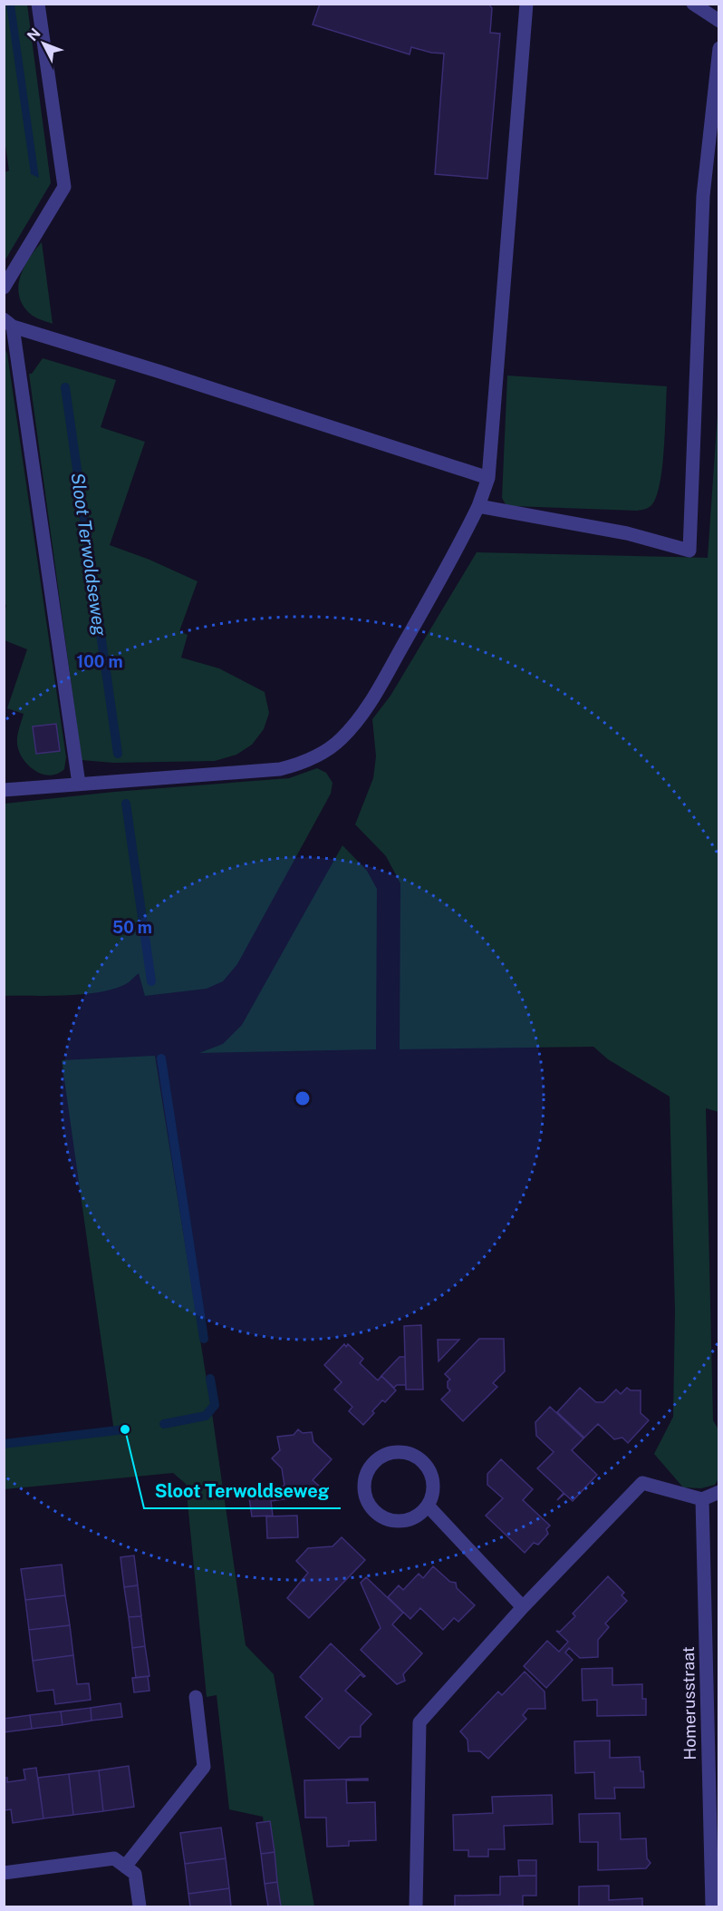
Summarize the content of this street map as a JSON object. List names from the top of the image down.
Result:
{
  "streets": {
    "street": ["Homerusstraat"]
  },
  "water": ["Sloot Terwoldseweg"],
  "places": ["Sloot Terwoldseweg"],
  "north": "top left",
  "rings": ["100 m", "50 m"]
}
